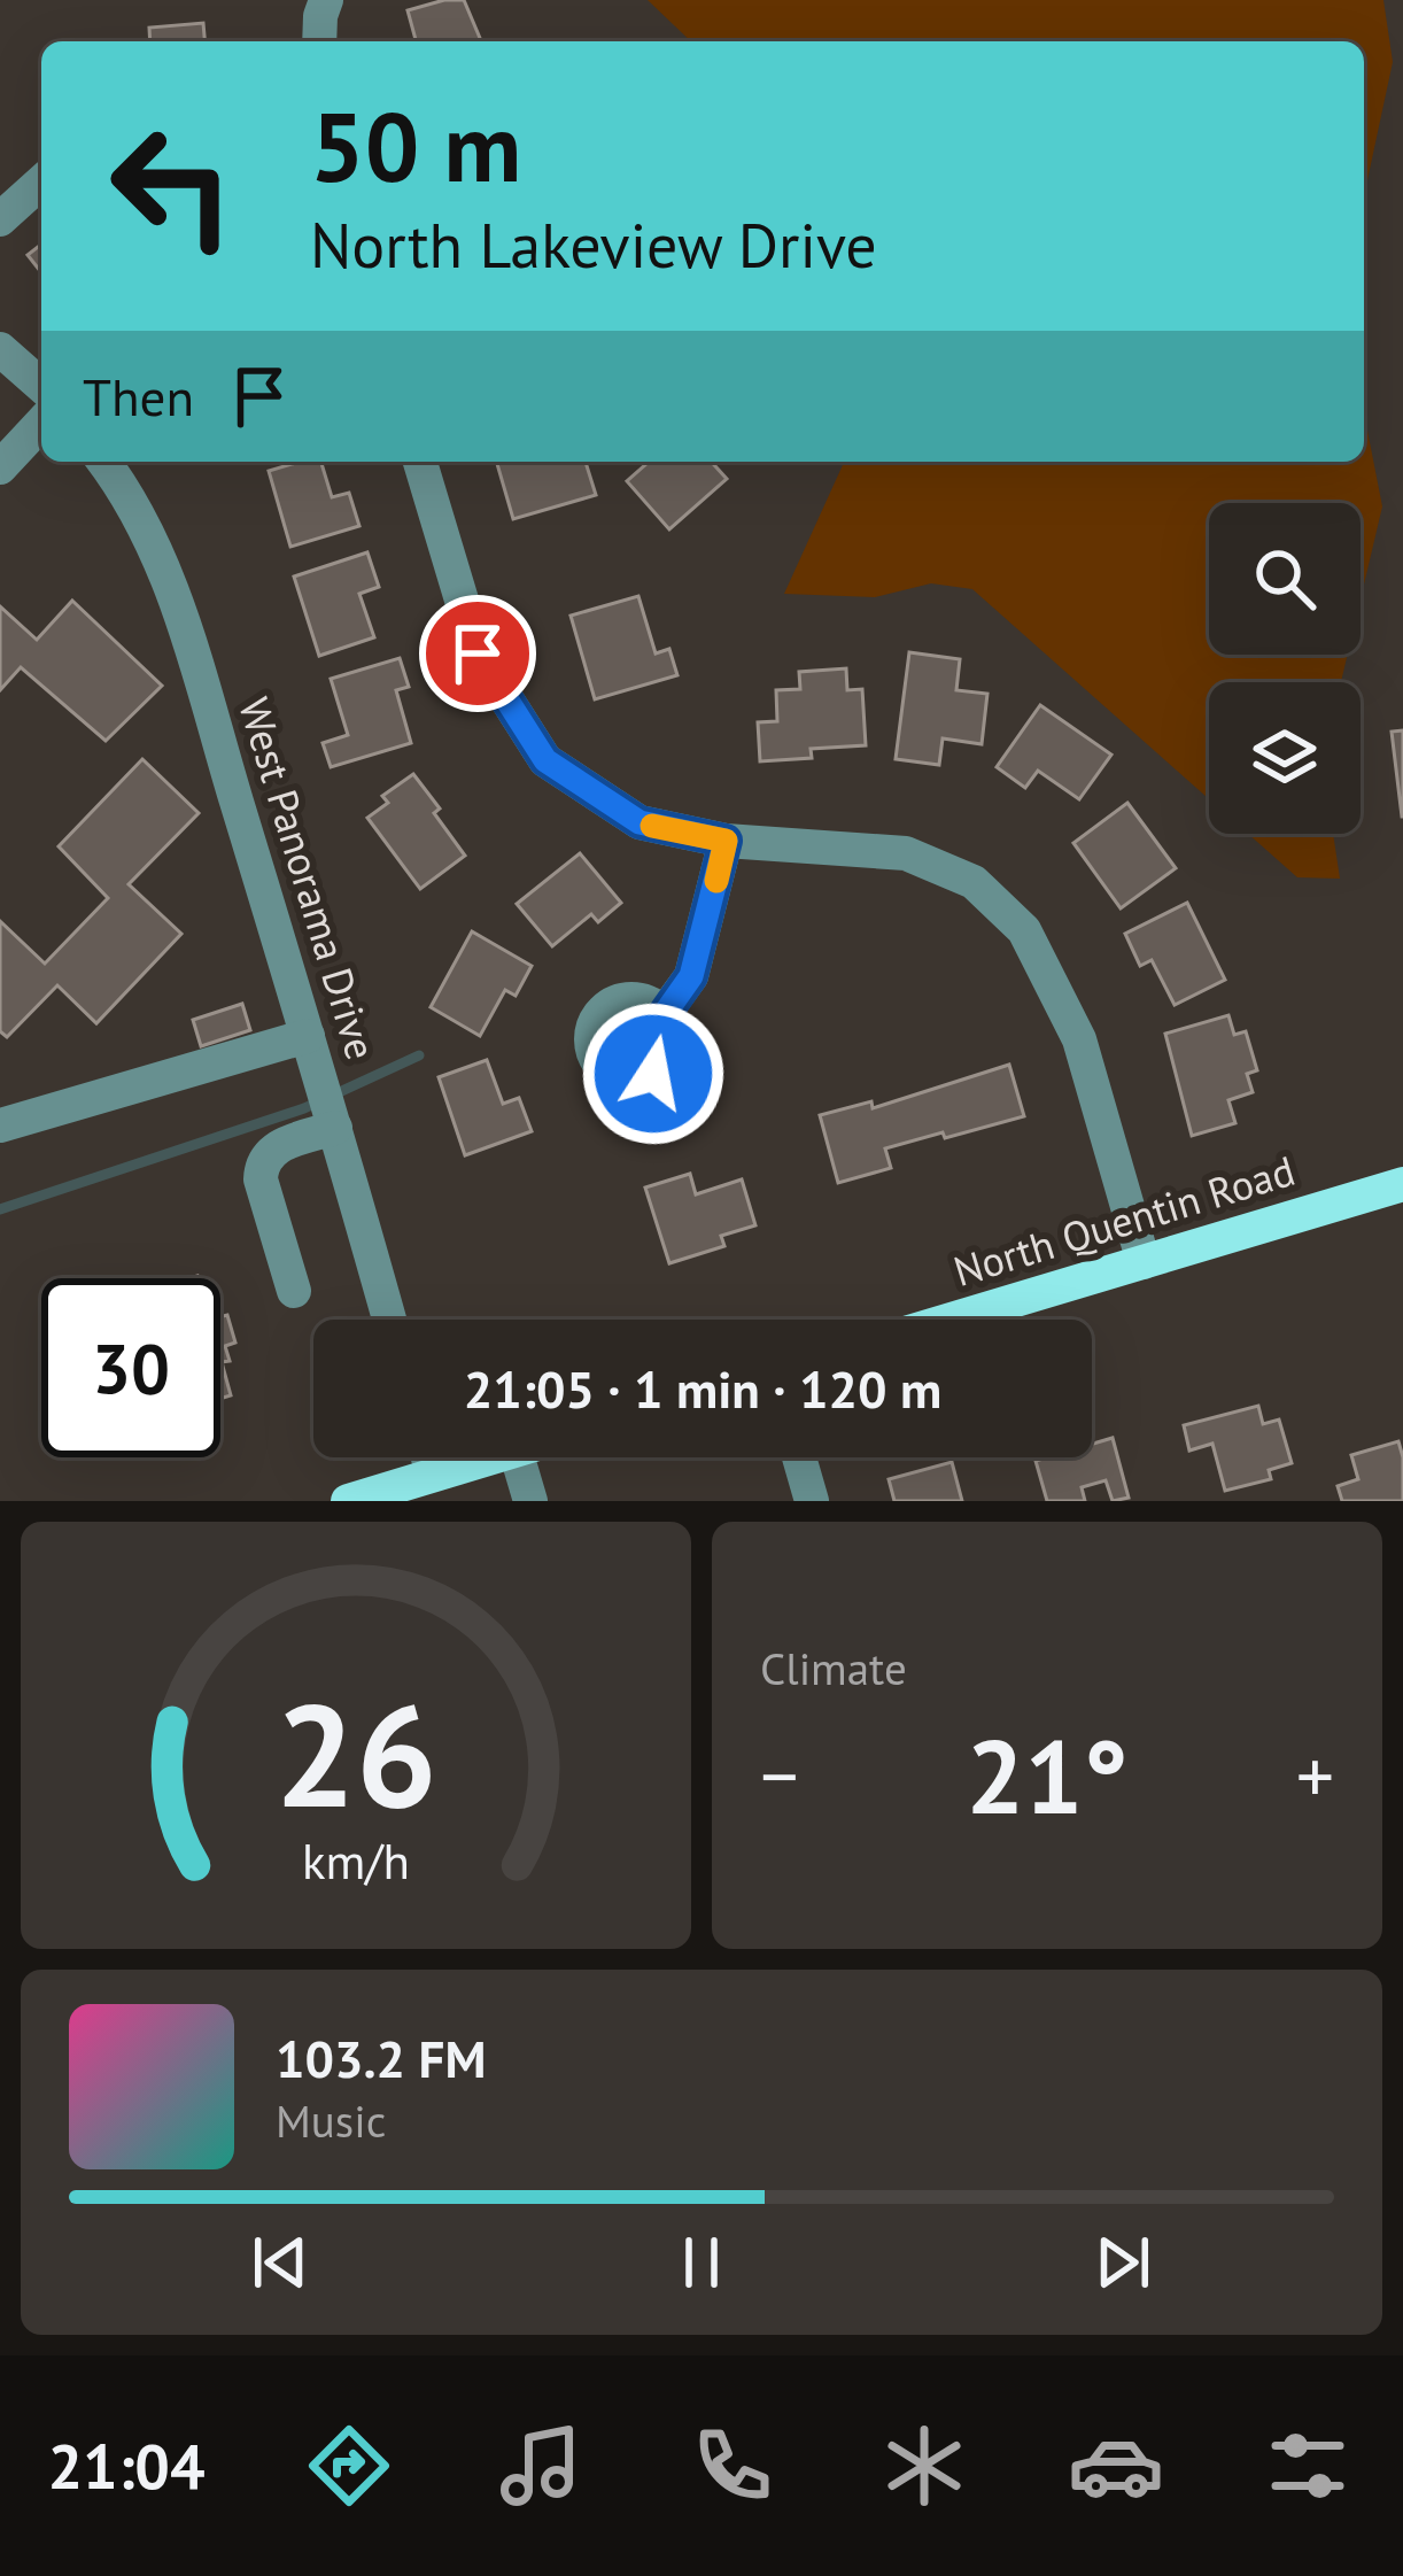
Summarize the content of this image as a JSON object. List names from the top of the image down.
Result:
{
  "streets": {
    "main road": ["North Quentin Road"],
    "street": ["West Panorama Drive"]
  },
  "page": {
    "turn": ["50 m", "North Lakeview Drive"],
    "then": "Then",
    "limit": "30",
    "trip": "21:05 · 1 min · 120 m",
    "tile": "Climate",
    "heat": ["−", "21°", "+"],
    "song": ["103.2 FM", "Music"],
    "tabs": "21:04",
    "gauge": ["26", "km/h"]
  }
}
